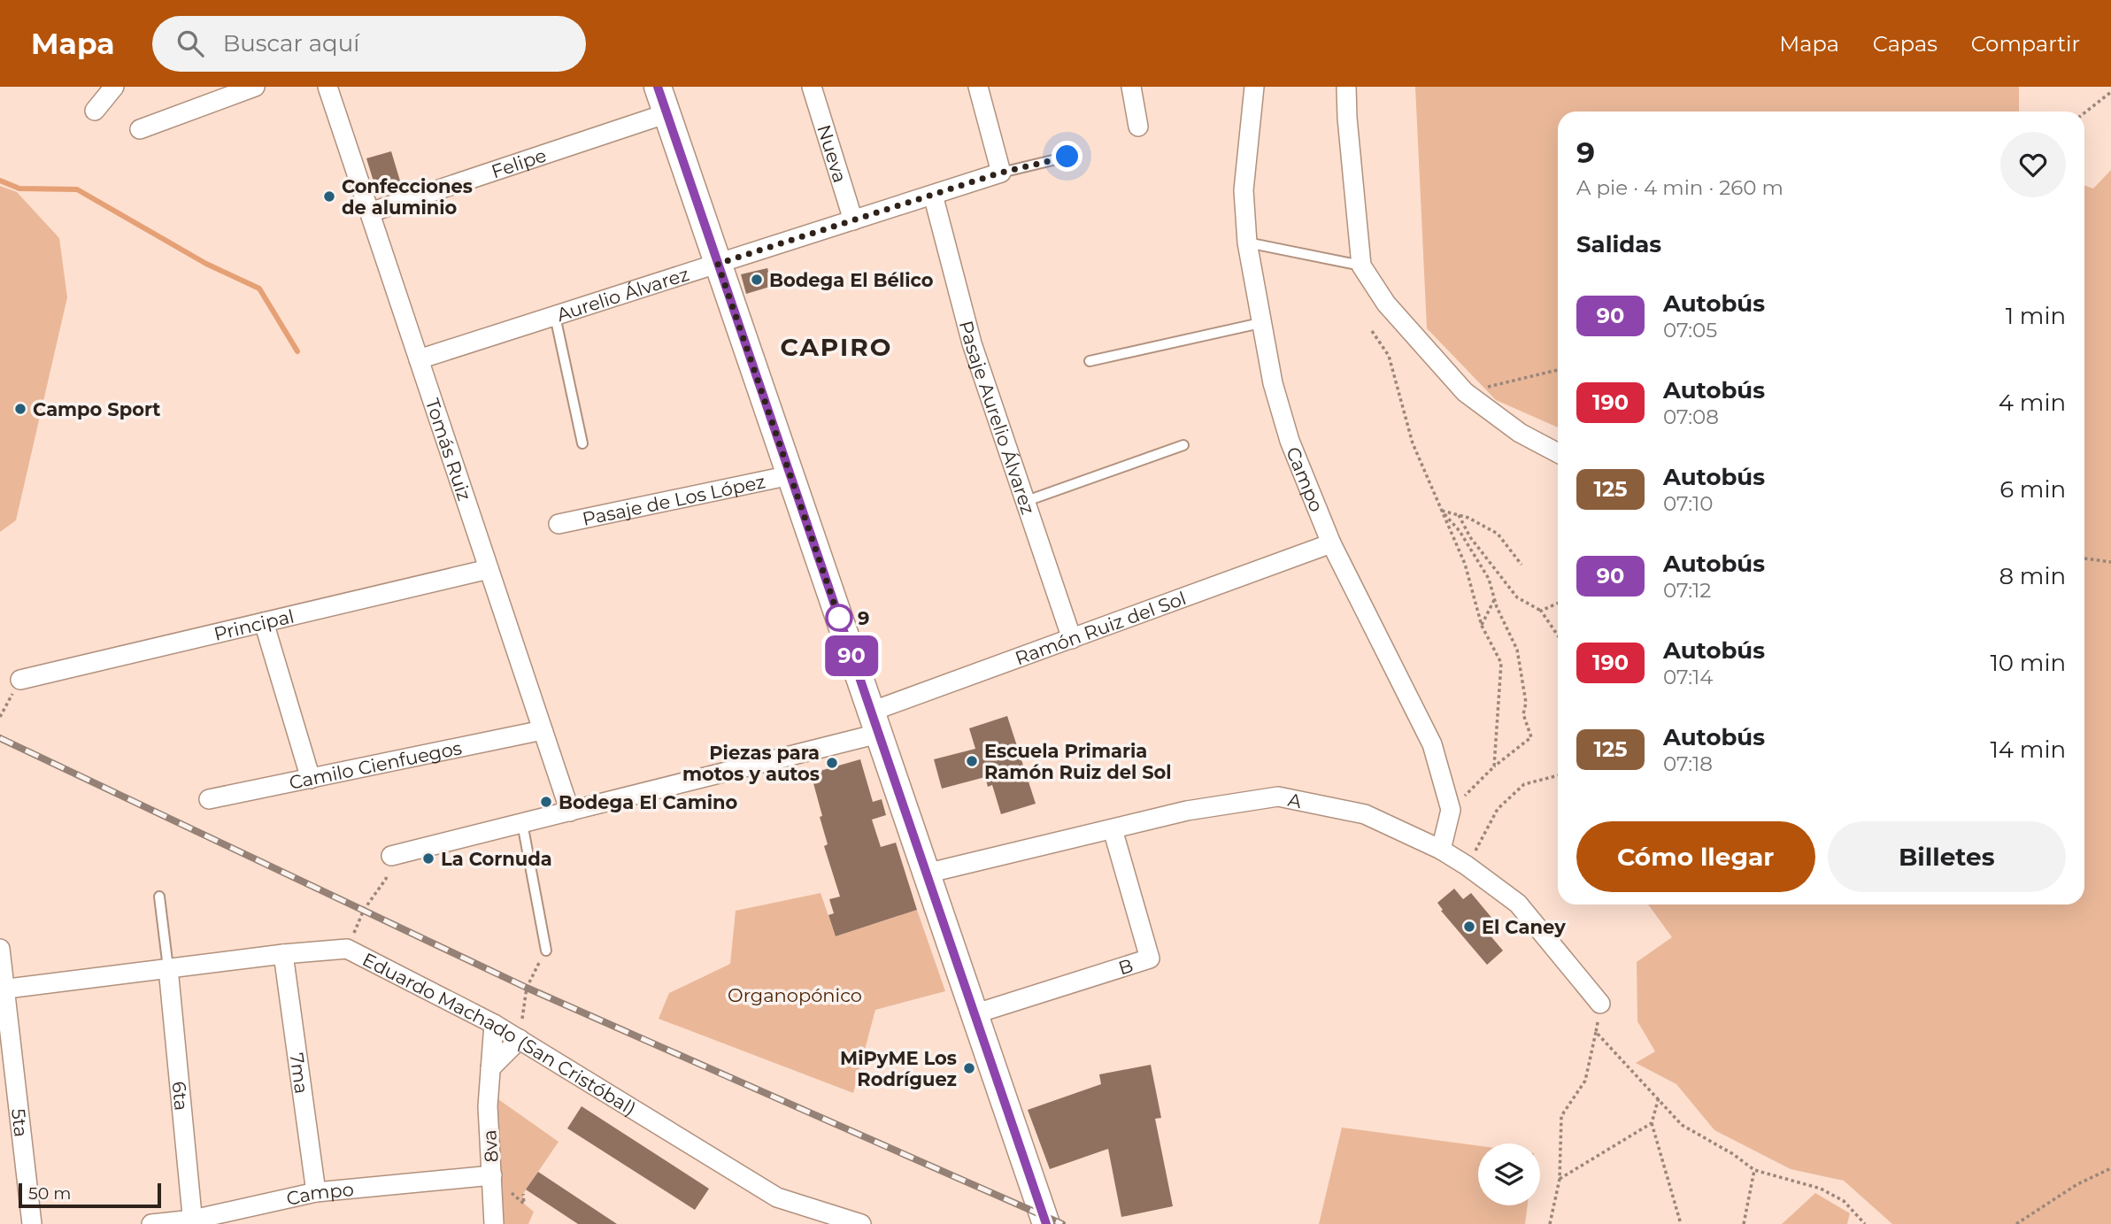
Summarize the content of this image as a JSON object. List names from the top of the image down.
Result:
{
  "streets": {
    "street": [
      "Nueva",
      "Felipe",
      "Aurelio Álvarez",
      "Pasaje Aurelio Álvarez",
      "Tomás Ruiz",
      "Campo",
      "Pasaje de Los López",
      "Principal",
      "Ramón Ruiz del Sol",
      "Camilo Cienfuegos",
      "A",
      "B",
      "Eduardo Machado (San Cristóbal)",
      "7ma",
      "6ta",
      "5ta",
      "8va"
    ]
  },
  "crossings": [
    ["Nueva", "Aurelio Álvarez"],
    ["Felipe", "Tomás Ruiz"],
    ["Aurelio Álvarez", "Pasaje Aurelio Álvarez"],
    ["Aurelio Álvarez", "Tomás Ruiz"],
    ["Pasaje Aurelio Álvarez", "Ramón Ruiz del Sol"],
    ["Tomás Ruiz", "Principal"],
    ["Tomás Ruiz", "Ramón Ruiz del Sol"],
    ["Tomás Ruiz", "Camilo Cienfuegos"],
    ["Campo", "Ramón Ruiz del Sol"],
    ["Campo", "A"],
    ["Campo", "7ma"],
    ["Campo", "6ta"],
    ["Campo", "8va"],
    ["A", "B"],
    ["Eduardo Machado (San Cristóbal)", "7ma"],
    ["Eduardo Machado (San Cristóbal)", "6ta"],
    ["Eduardo Machado (San Cristóbal)", "5ta"],
    ["Eduardo Machado (San Cristóbal)", "8va"]
  ],
  "districts": ["CAPIRO"],
  "parks": ["Organopónico"],
  "places": [
    "Confecciones de aluminio",
    "Bodega El Bélico",
    "Campo Sport",
    "9",
    "Escuela Primaria Ramón Ruiz del Sol",
    "Piezas para motos y autos",
    "Bodega El Camino",
    "La Cornuda",
    "El Caney",
    "MiPyME Los Rodríguez"
  ],
  "lines": ["bus line 90"],
  "scale_bar": "50 m",
  "page": {
    "header": "Mapa",
    "search": "Buscar aquí",
    "nav": ["Mapa", "Capas", "Compartir"],
    "on_map": "90",
    "heading": [
      ["9", "A pie · 4 min · 260 m"],
      "Salidas"
    ],
    "list": [
      {
        "mark": "90",
        "name": "Autobús",
        "note": "07:05",
        "value": "1 min"
      },
      {
        "mark": "190",
        "name": "Autobús",
        "note": "07:08",
        "value": "4 min"
      },
      {
        "mark": "125",
        "name": "Autobús",
        "note": "07:10",
        "value": "6 min"
      },
      {
        "mark": "90",
        "name": "Autobús",
        "note": "07:12",
        "value": "8 min"
      },
      {
        "mark": "190",
        "name": "Autobús",
        "note": "07:14",
        "value": "10 min"
      },
      {
        "mark": "125",
        "name": "Autobús",
        "note": "07:18",
        "value": "14 min"
      }
    ],
    "buttons": ["Cómo llegar", "Billetes"],
    "scale": "50 m"
  }
}
